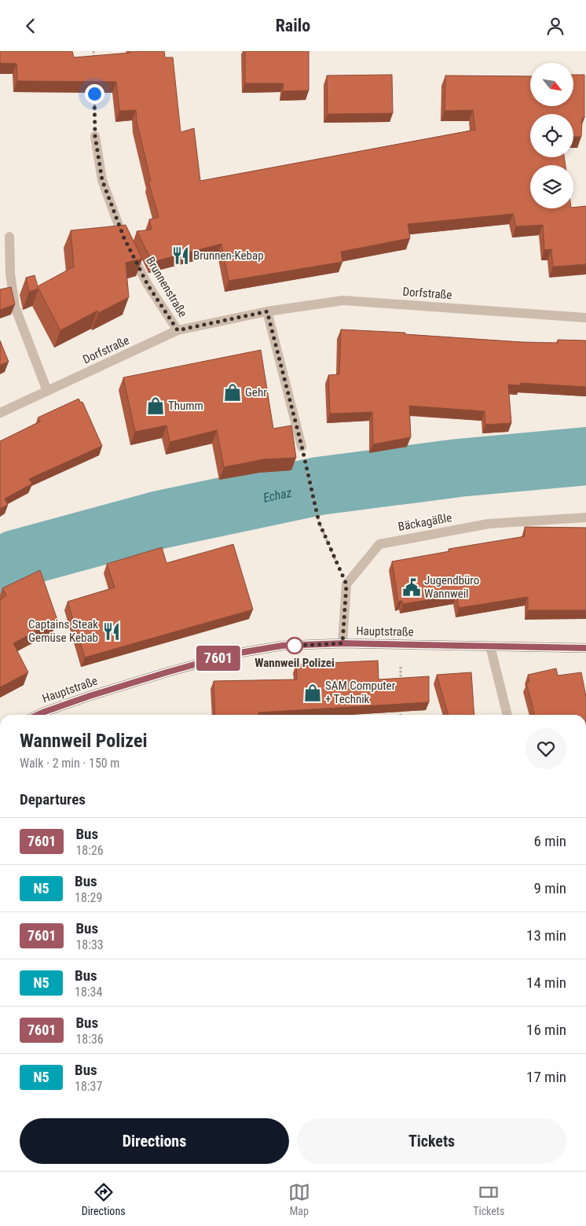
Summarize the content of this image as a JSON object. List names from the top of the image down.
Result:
{
  "streets": {
    "main road": ["Hauptstraße"],
    "street": ["Brunnenstraße", "Dorfstraße", "Bäckagäßle"]
  },
  "crossings": [
    ["Brunnenstraße", "Dorfstraße"]
  ],
  "water": ["Echaz"],
  "places": {
    "restaurant": ["Brunnen-Kebap", "Captains Steak Gemüse Kebab"],
    "shop": ["Gehr", "Thumm", "SAM Computer + Technik"],
    "public building": ["Jugendbüro Wannweil"],
    "other": ["Wannweil Polizei"]
  },
  "lines": ["bus line 7601"],
  "north": "bottom right",
  "page": {
    "header": "Railo",
    "on_map": "7601",
    "heading": [
      ["Wannweil Polizei", "Walk · 2 min · 150 m"],
      "Departures"
    ],
    "list": [
      {
        "mark": "7601",
        "name": "Bus",
        "note": "18:26",
        "value": "6 min"
      },
      {
        "mark": "N5",
        "name": "Bus",
        "note": "18:29",
        "value": "9 min"
      },
      {
        "mark": "7601",
        "name": "Bus",
        "note": "18:33",
        "value": "13 min"
      },
      {
        "mark": "N5",
        "name": "Bus",
        "note": "18:34",
        "value": "14 min"
      },
      {
        "mark": "7601",
        "name": "Bus",
        "note": "18:36",
        "value": "16 min"
      },
      {
        "mark": "N5",
        "name": "Bus",
        "note": "18:37",
        "value": "17 min"
      }
    ],
    "buttons": ["Directions", "Tickets"],
    "tabs": ["Directions", "Map", "Tickets"]
  }
}
